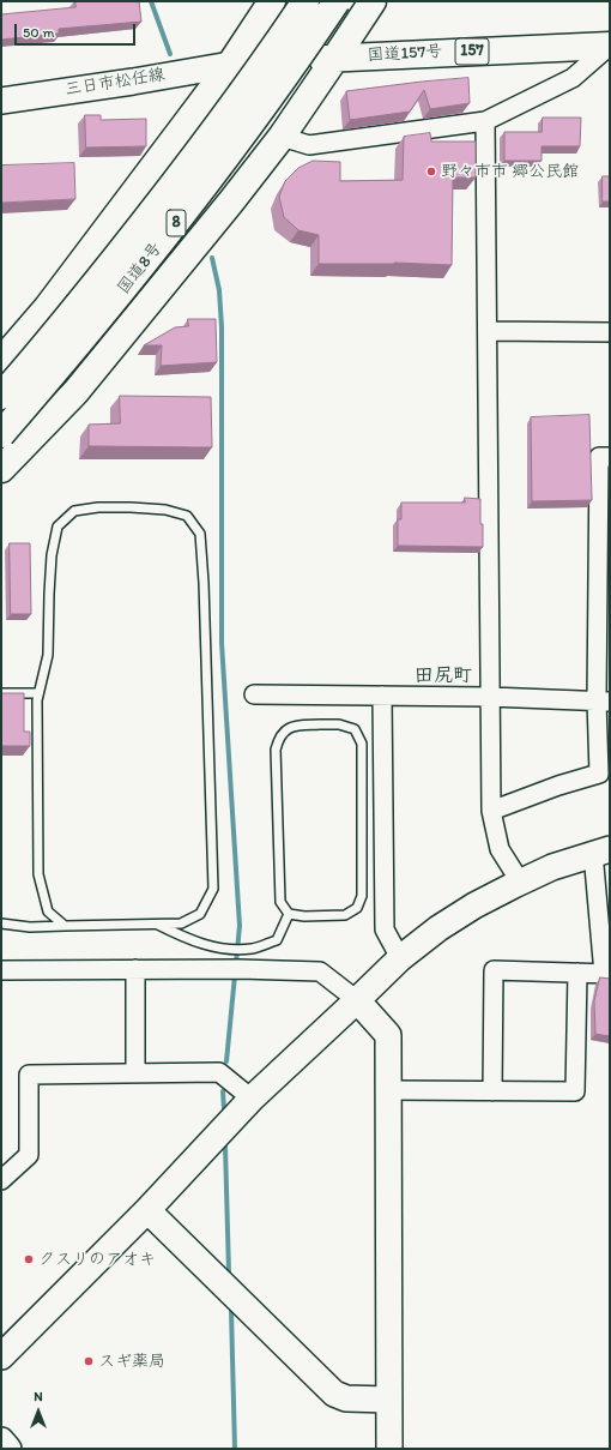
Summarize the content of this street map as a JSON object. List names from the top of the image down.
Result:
{
  "streets": {
    "highway": [
      "157",
      "国道157号",
      "8",
      "国道8号"
    ],
    "street": ["三日市松任線"]
  },
  "crossings": [
    ["国道157号", "三日市松任線"],
    ["国道157号", "8"]
  ],
  "districts": ["田尻町"],
  "places": ["野々市市 郷公民館", "クスリのアオキ", "スギ薬局"],
  "scale_bar": "50 m",
  "north": "top"
}
